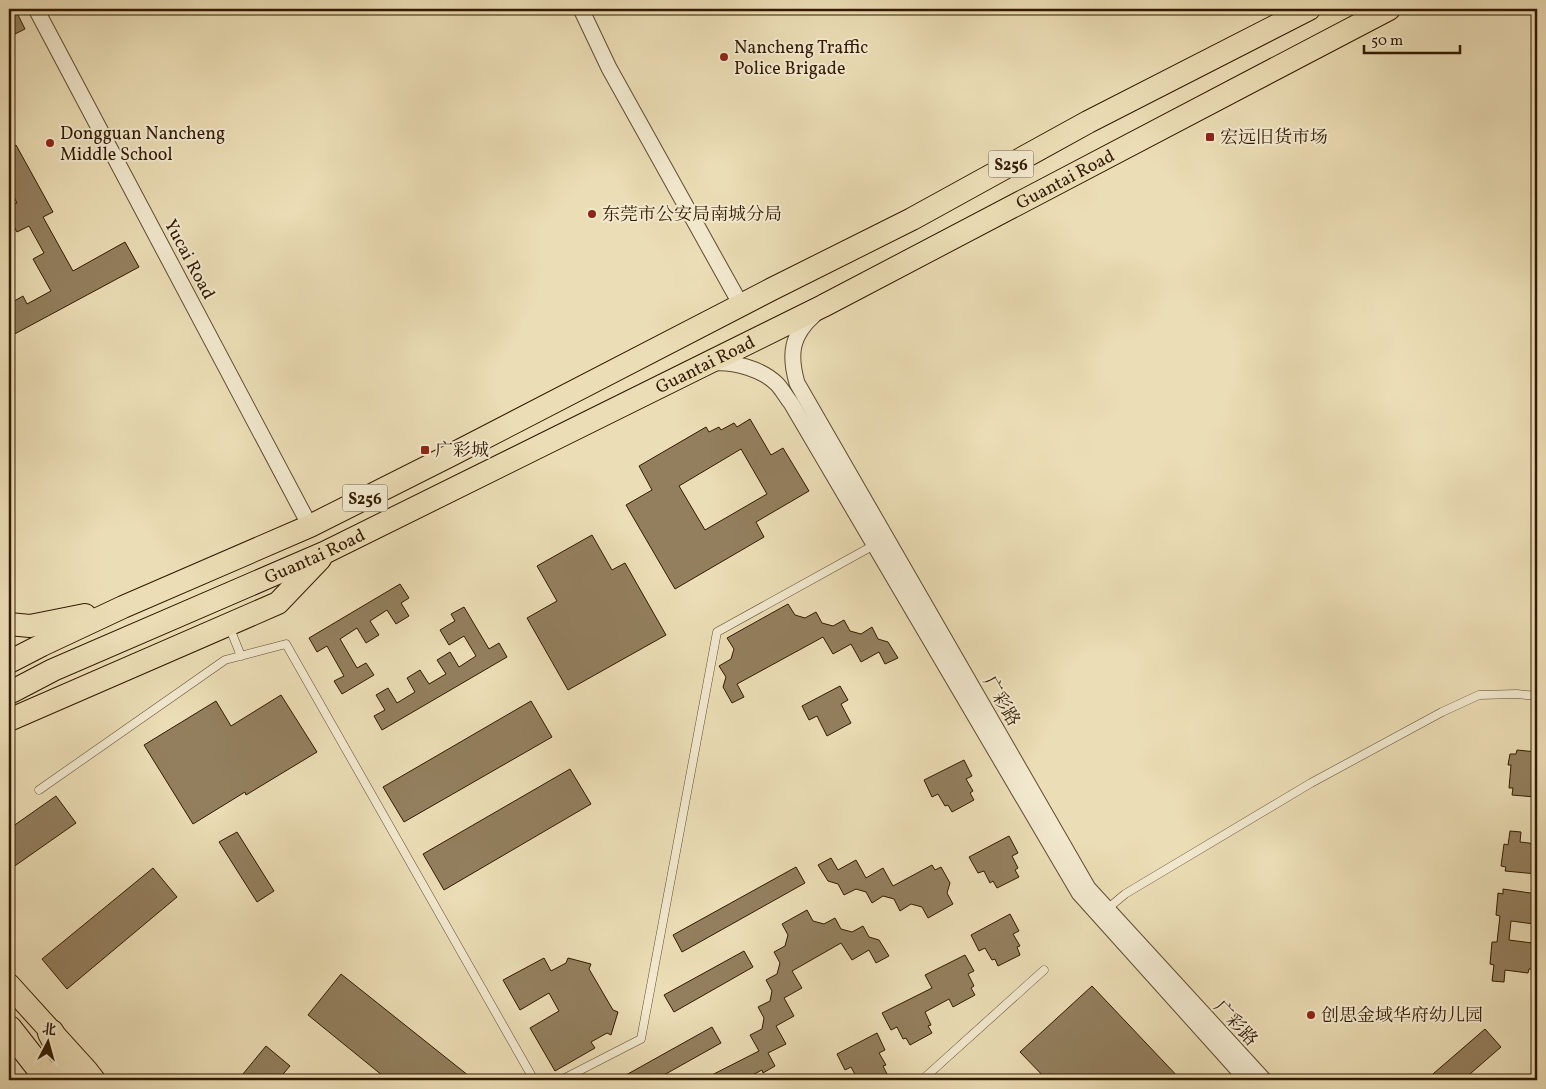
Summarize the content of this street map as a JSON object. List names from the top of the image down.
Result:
{
  "streets": {
    "main road": ["S256", "Guantai Road"],
    "street": ["Yucai Road", "广彩路"]
  },
  "crossings": [
    ["Guantai Road", "Yucai Road"],
    ["Guantai Road", "广彩路"]
  ],
  "places": {
    "other": [
      "Nancheng Traffic Police Brigade",
      "Dongguan Nancheng Middle School",
      "东莞市公安局南城分局",
      "创思金域华府幼儿园"
    ],
    "transit": ["宏远旧货市场", "广彩城"]
  },
  "scale_bar": "50 m",
  "north": "top"
}
